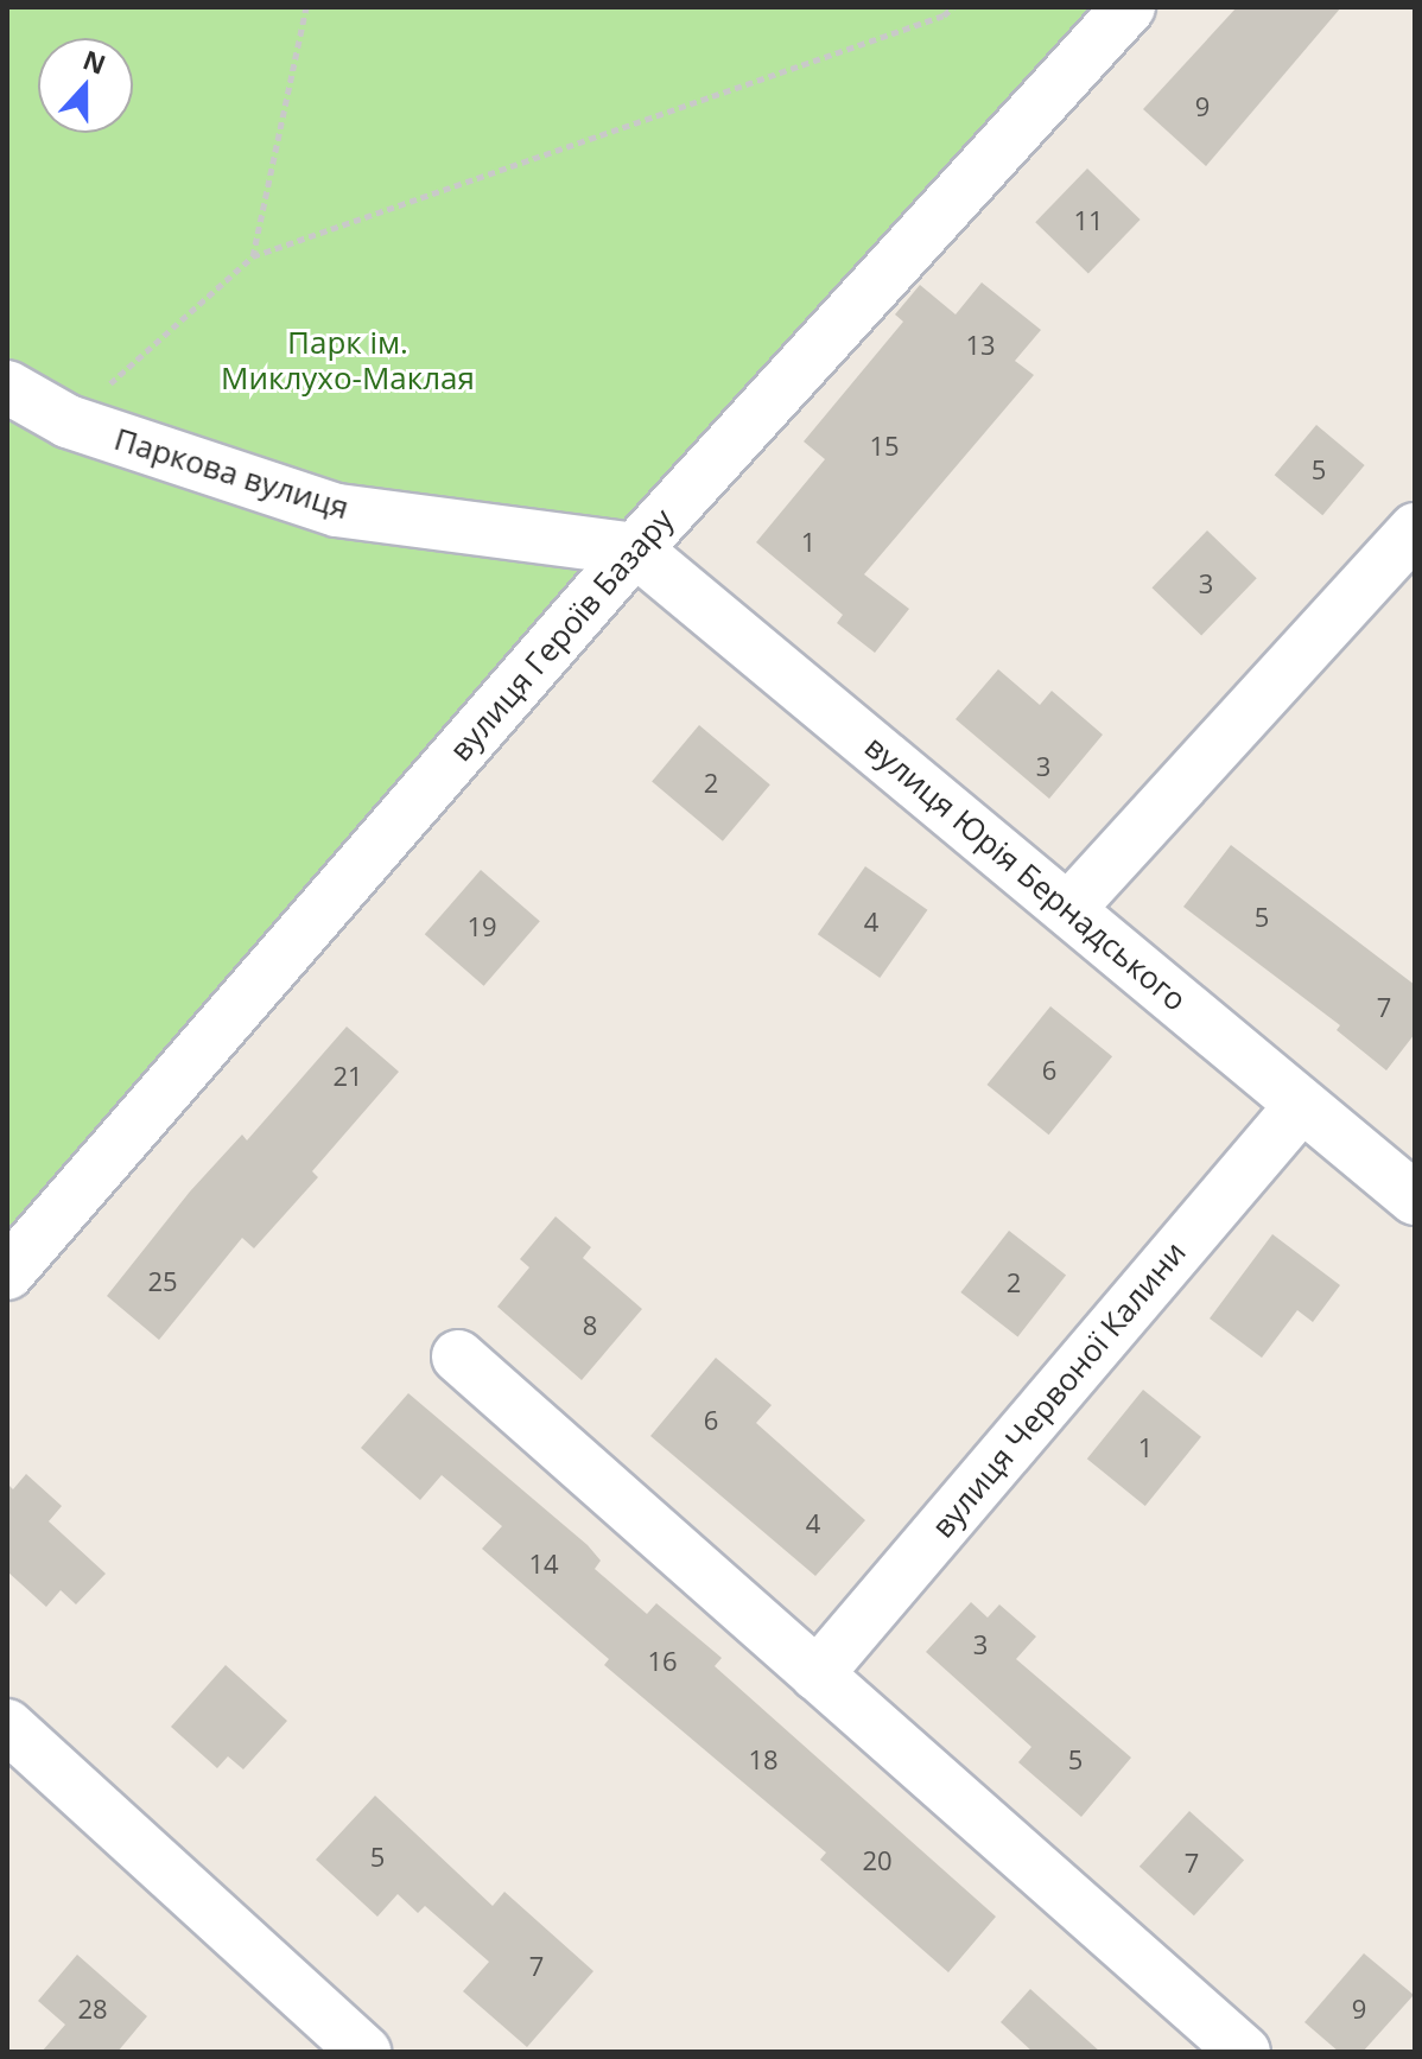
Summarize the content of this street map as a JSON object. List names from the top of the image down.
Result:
{
  "streets": {
    "street": [
      "Паркова вулиця",
      "вулиця Героїв Базару",
      "вулиця Юрія Бернадського",
      "вулиця Червоної Калини"
    ]
  },
  "crossings": [
    ["Паркова вулиця", "вулиця Героїв Базару"],
    ["Паркова вулиця", "вулиця Юрія Бернадського"],
    ["вулиця Героїв Базару", "вулиця Юрія Бернадського"],
    ["вулиця Юрія Бернадського", "вулиця Червоної Калини"]
  ],
  "parks": ["Парк ім. Миклухо-Маклая"],
  "house_numbers": [
    "9",
    "11",
    "13",
    "15",
    "5",
    "1",
    "3",
    "3",
    "2",
    "5",
    "4",
    "19",
    "7",
    "6",
    "21",
    "25",
    "2",
    "8",
    "6",
    "1",
    "4",
    "14",
    "3",
    "16",
    "18",
    "5",
    "5",
    "20",
    "7",
    "7",
    "28",
    "9"
  ],
  "north": "top"
}
